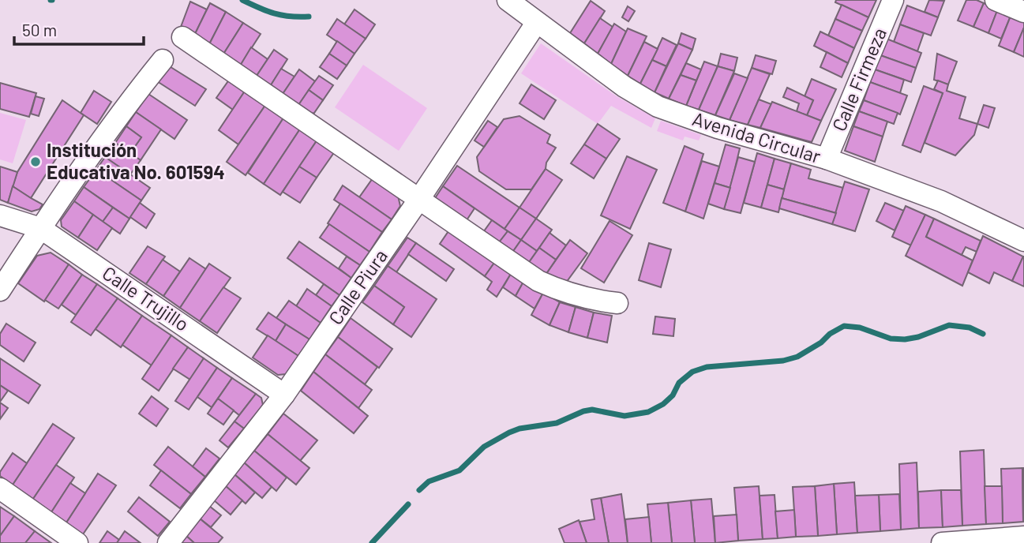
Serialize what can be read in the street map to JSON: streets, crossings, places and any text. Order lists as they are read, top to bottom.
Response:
{
  "streets": {
    "street": [
      "Calle Firmeza",
      "Avenida Circular",
      "Calle Piura",
      "Calle Trujillo"
    ]
  },
  "crossings": [
    ["Calle Firmeza", "Avenida Circular"],
    ["Avenida Circular", "Calle Piura"],
    ["Calle Piura", "Calle Trujillo"]
  ],
  "places": ["Institución Educativa No. 601594"],
  "scale_bar": "50 m"
}
